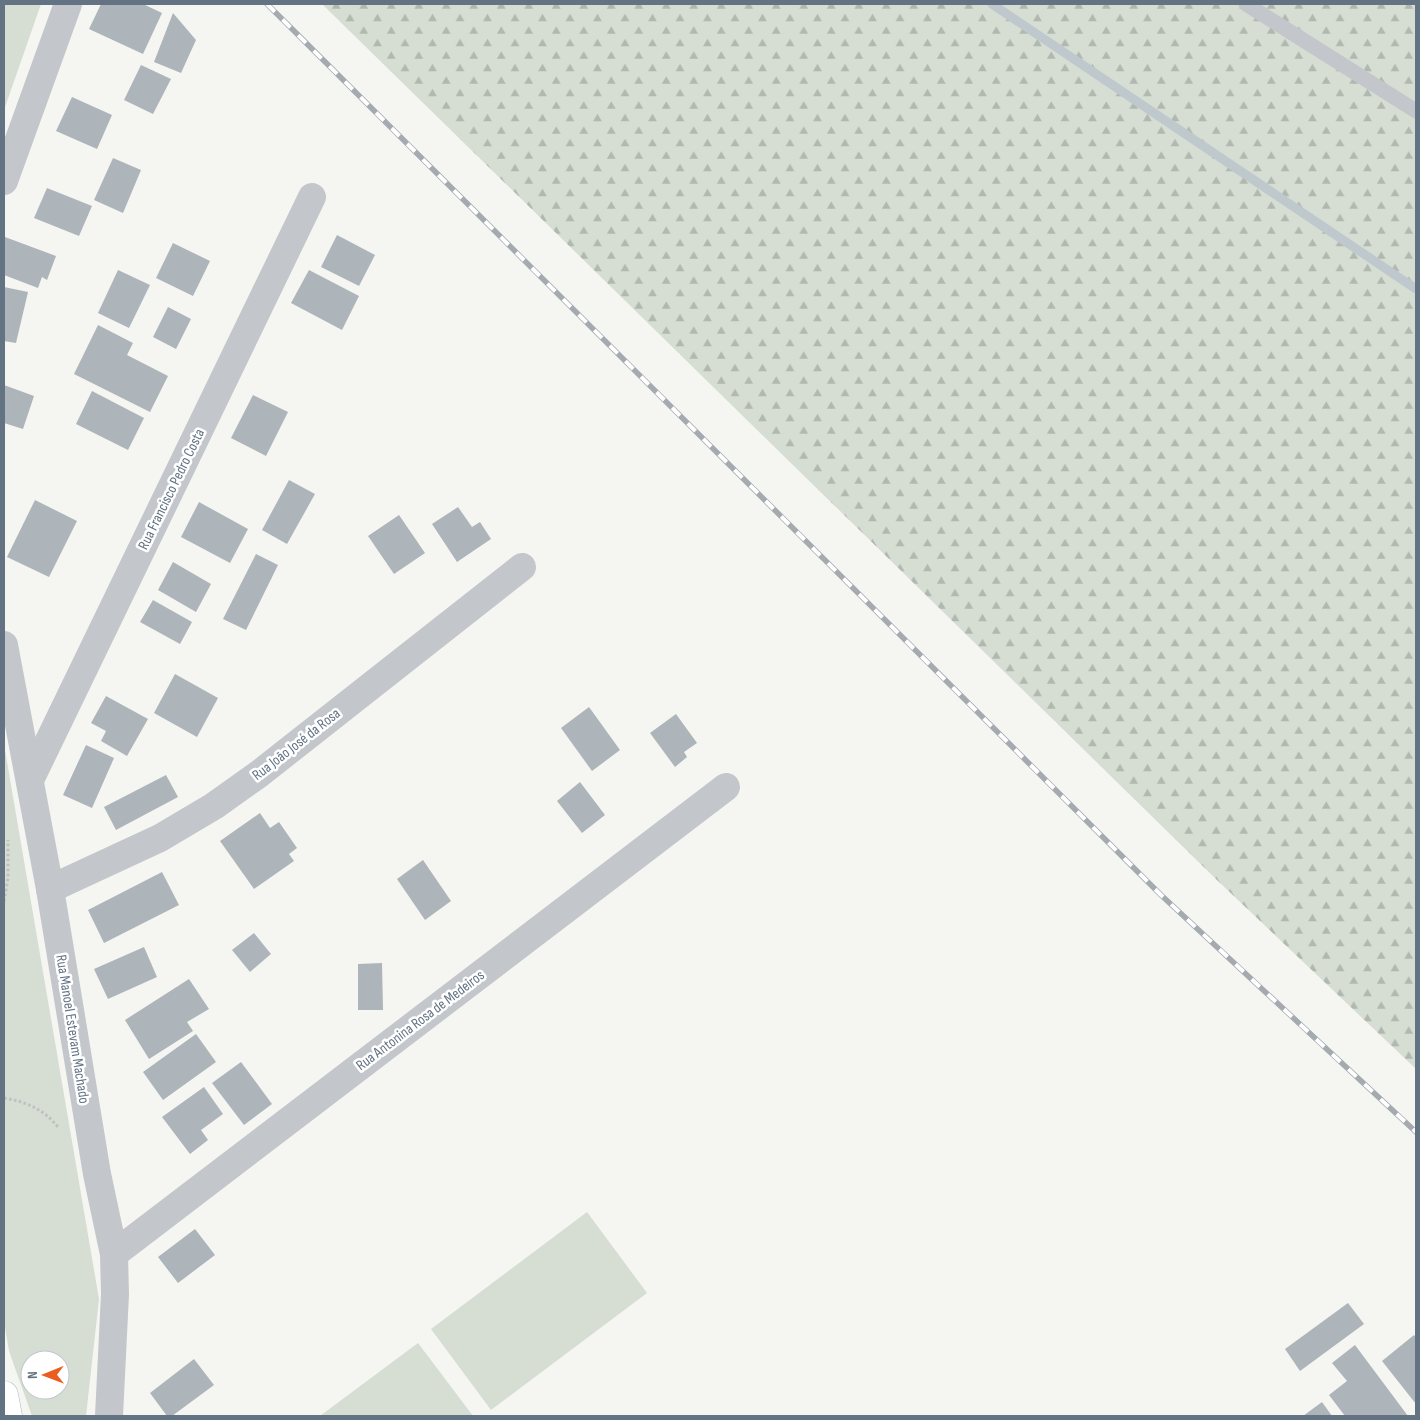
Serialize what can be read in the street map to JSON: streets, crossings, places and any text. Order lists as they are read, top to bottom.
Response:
{
  "streets": {
    "street": [
      "Rua Francisco Pedro Costa",
      "Rua João José da Rosa",
      "Rua Antonina Rosa de Medeiros",
      "Rua Manoel Estevam Machado"
    ]
  },
  "crossings": [
    ["Rua Francisco Pedro Costa", "Rua Manoel Estevam Machado"],
    ["Rua João José da Rosa", "Rua Manoel Estevam Machado"],
    ["Rua Antonina Rosa de Medeiros", "Rua Manoel Estevam Machado"]
  ],
  "north": "left"
}
